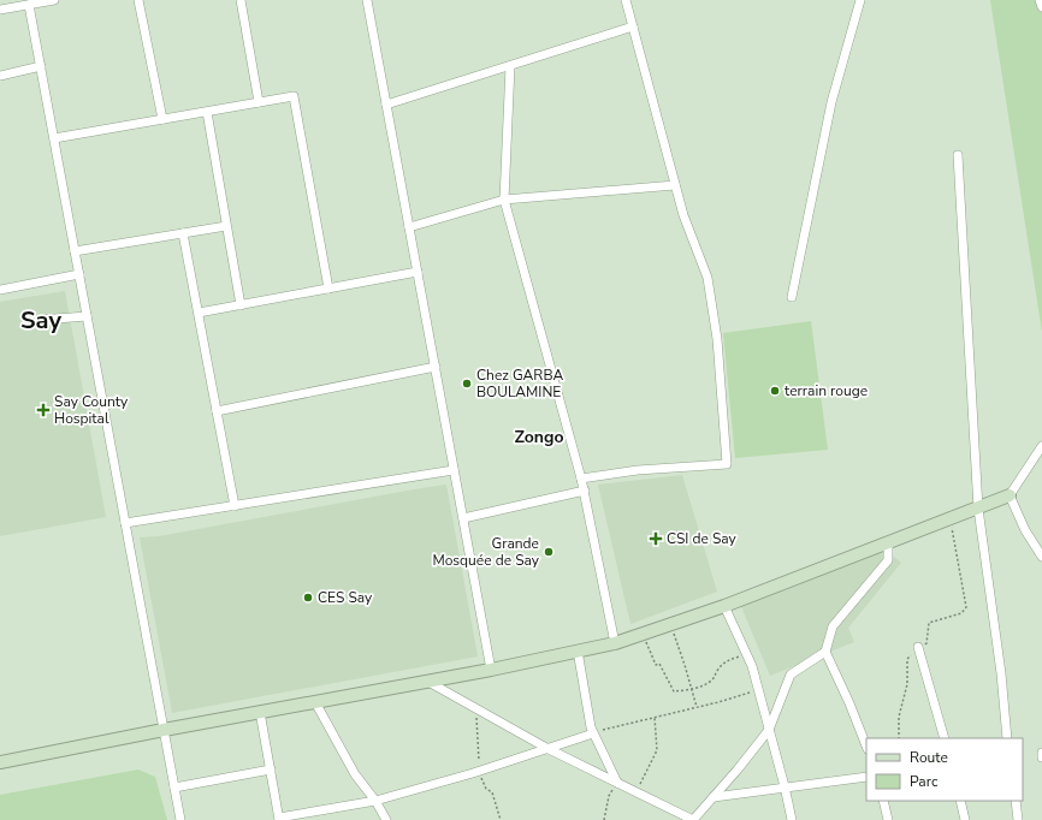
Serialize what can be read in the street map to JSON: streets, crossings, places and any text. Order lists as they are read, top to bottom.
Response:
{
  "districts": ["Say", "Zongo"],
  "places": {
    "other": [
      "Chez GARBA BOULAMINE",
      "terrain rouge",
      "Grande Mosquée de Say",
      "CES Say"
    ],
    "health": ["Say County Hospital", "CSI de Say"]
  },
  "legend": ["Route", "Parc"]
}
